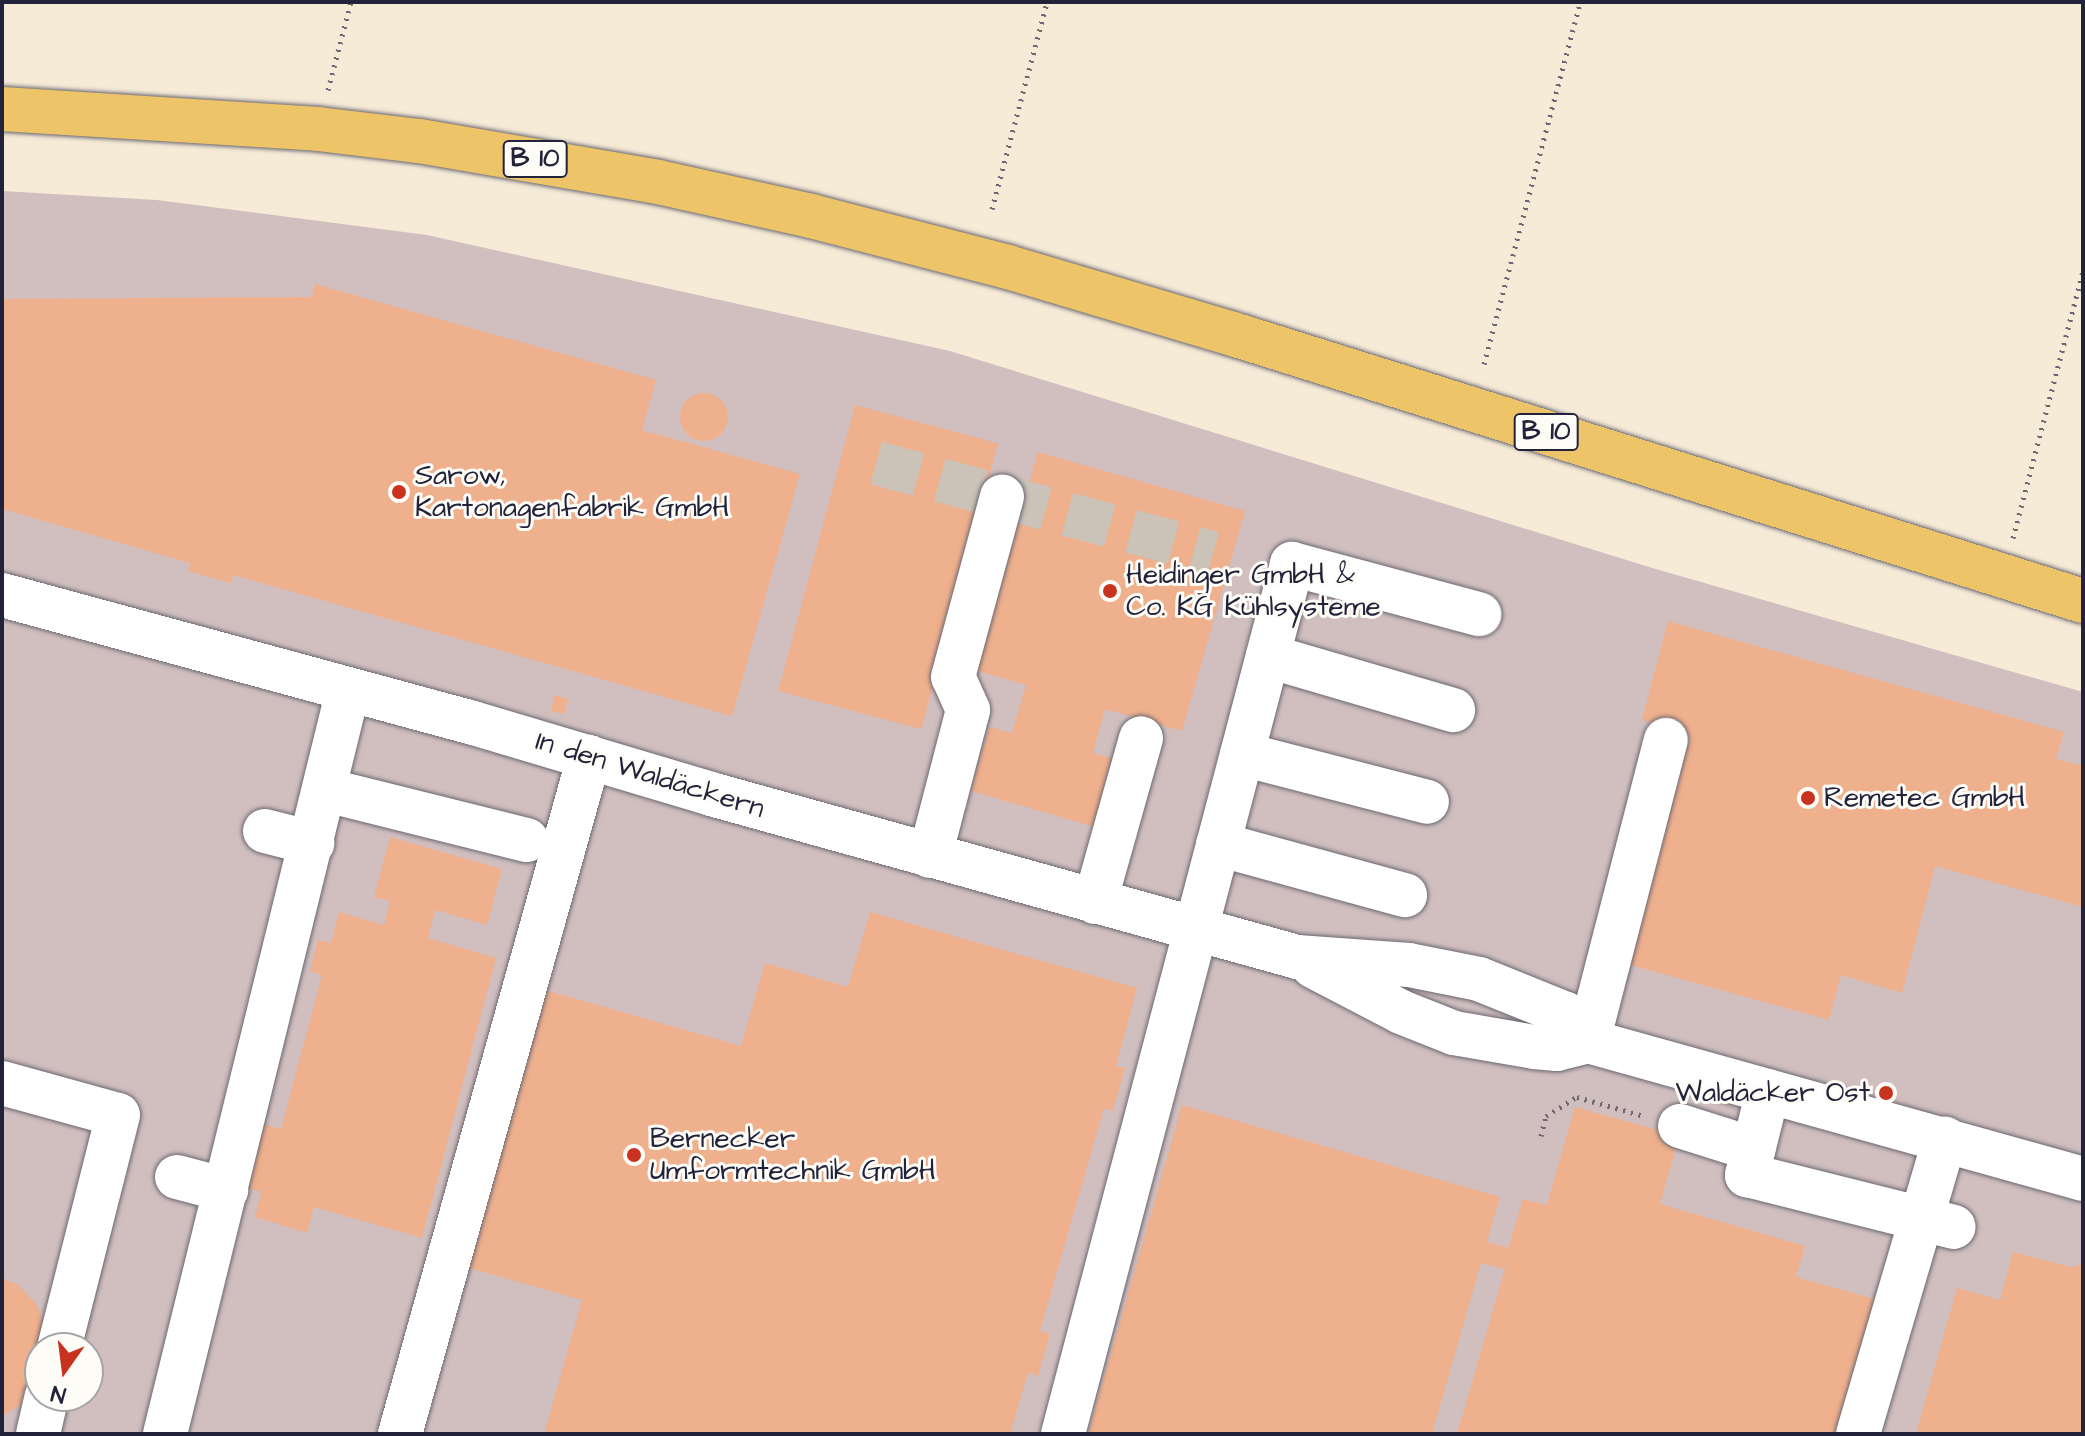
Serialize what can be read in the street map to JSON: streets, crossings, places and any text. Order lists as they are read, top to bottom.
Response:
{
  "streets": {
    "main road": ["B 10"],
    "street": ["In den Waldäckern"]
  },
  "places": [
    "Sarow, Kartonagenfabrik GmbH",
    "Heidinger GmbH & Co. KG Kühlsysteme",
    "Remetec GmbH",
    "Waldäcker Ost",
    "Bernecker Umformtechnik GmbH"
  ],
  "north": "bottom"
}
